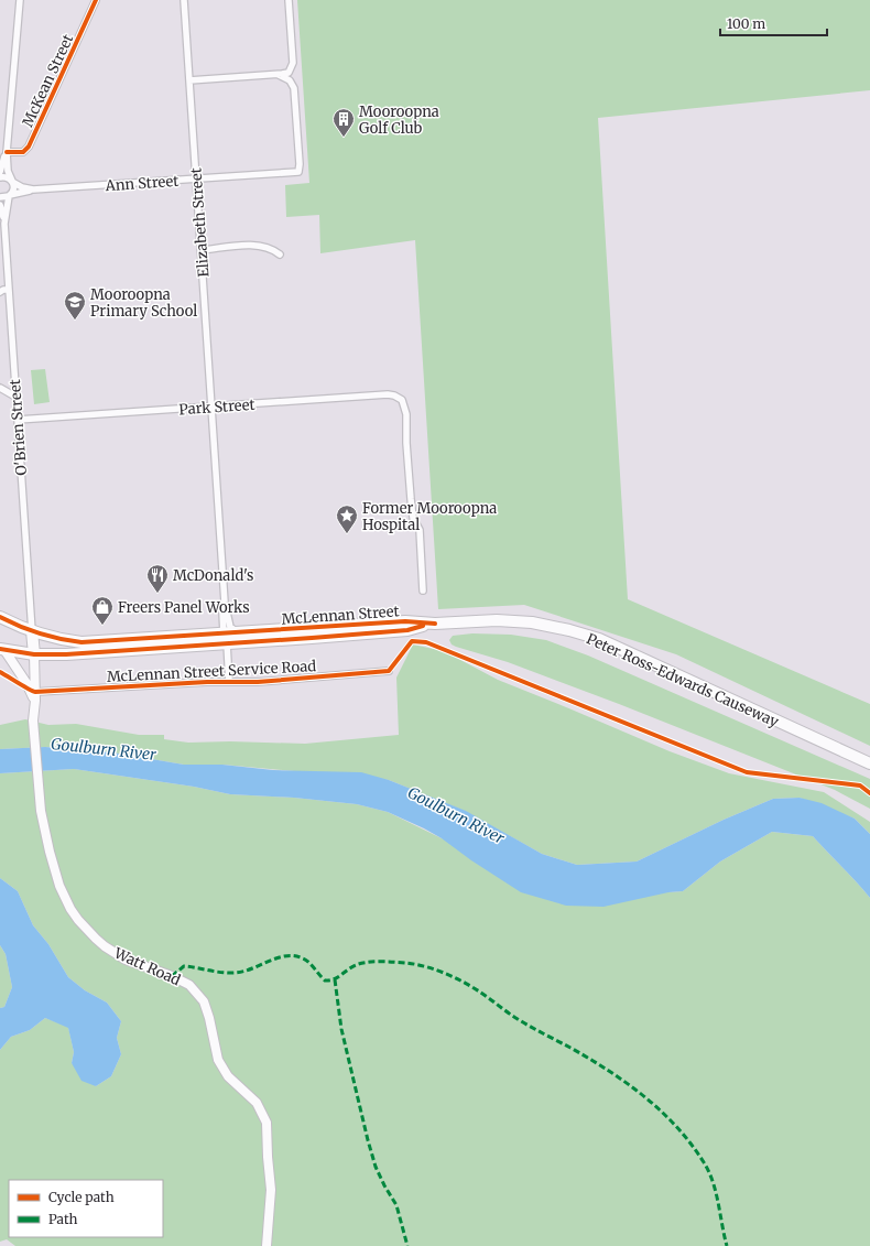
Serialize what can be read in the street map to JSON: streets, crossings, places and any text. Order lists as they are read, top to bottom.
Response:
{
  "streets": {
    "highway": ["McLennan Street", "Peter Ross-Edwards Causeway"],
    "street": [
      "McKean Street",
      "Ann Street",
      "Elizabeth Street",
      "Park Street",
      "O'Brien Street",
      "McLennan Street Service Road",
      "Watt Road"
    ]
  },
  "crossings": [
    ["Ann Street", "Elizabeth Street"],
    ["Ann Street", "O'Brien Street"],
    ["Elizabeth Street", "Park Street"],
    ["Elizabeth Street", "McLennan Street"],
    ["Elizabeth Street", "McLennan Street Service Road"],
    ["Park Street", "O'Brien Street"],
    ["O'Brien Street", "McLennan Street"],
    ["McLennan Street", "Peter Ross-Edwards Causeway"],
    ["McLennan Street", "Watt Road"],
    ["McLennan Street Service Road", "Watt Road"]
  ],
  "water": ["Goulburn River"],
  "places": {
    "building": ["Mooroopna Golf Club"],
    "school or university": ["Mooroopna Primary School"],
    "place": ["Former Mooroopna Hospital"],
    "restaurant": ["McDonald's"],
    "shop": ["Freers Panel Works"]
  },
  "legend": ["Cycle path", "Path"],
  "scale_bar": "100 m"
}
